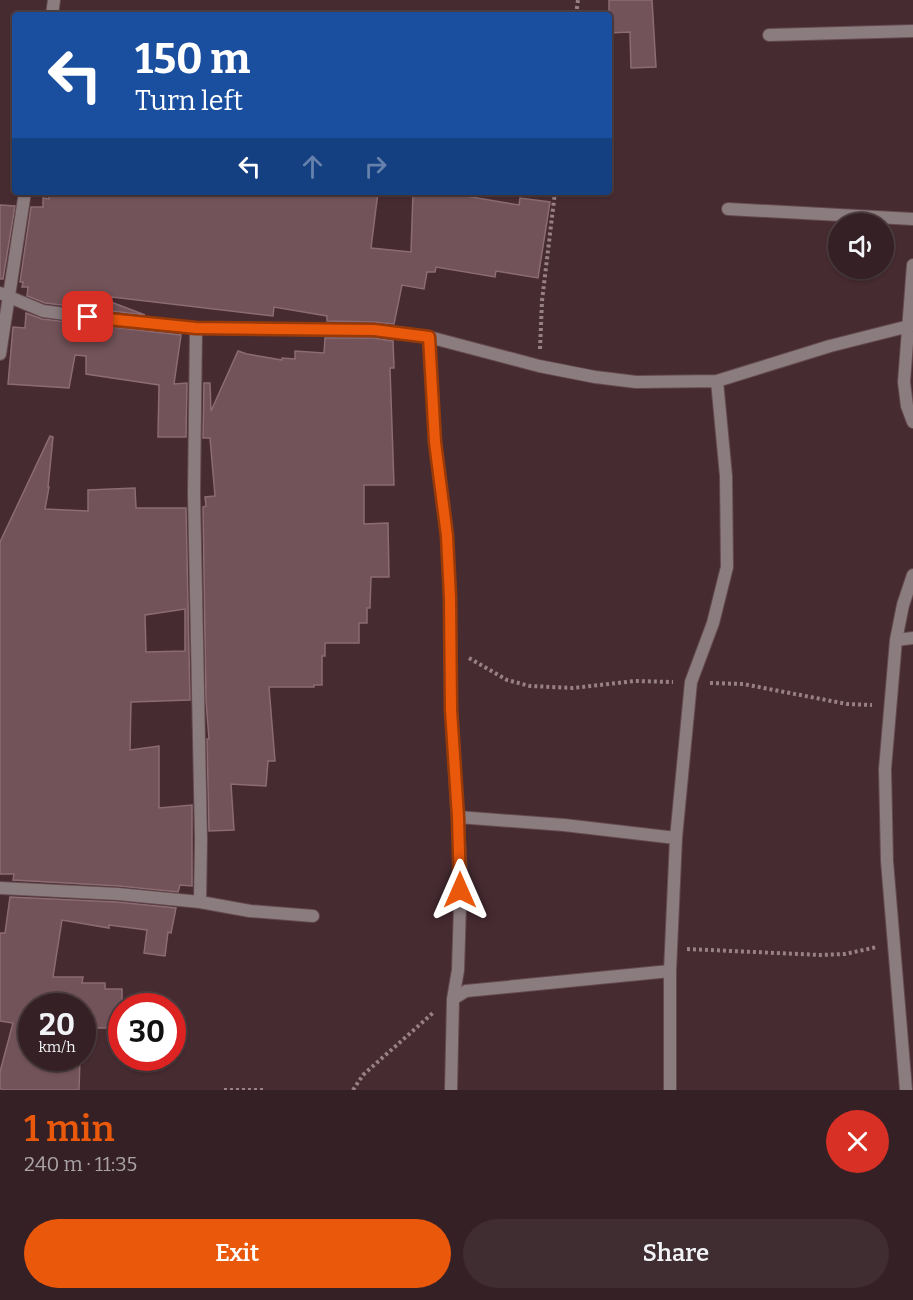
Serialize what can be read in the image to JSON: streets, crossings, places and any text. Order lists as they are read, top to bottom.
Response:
{
  "page": {
    "turn": ["150 m", "Turn left"],
    "speed": "20 km/h",
    "limit": "30",
    "heading": ["1 min", "240 m · 11:35"],
    "buttons": ["Exit", "Share"]
  }
}
